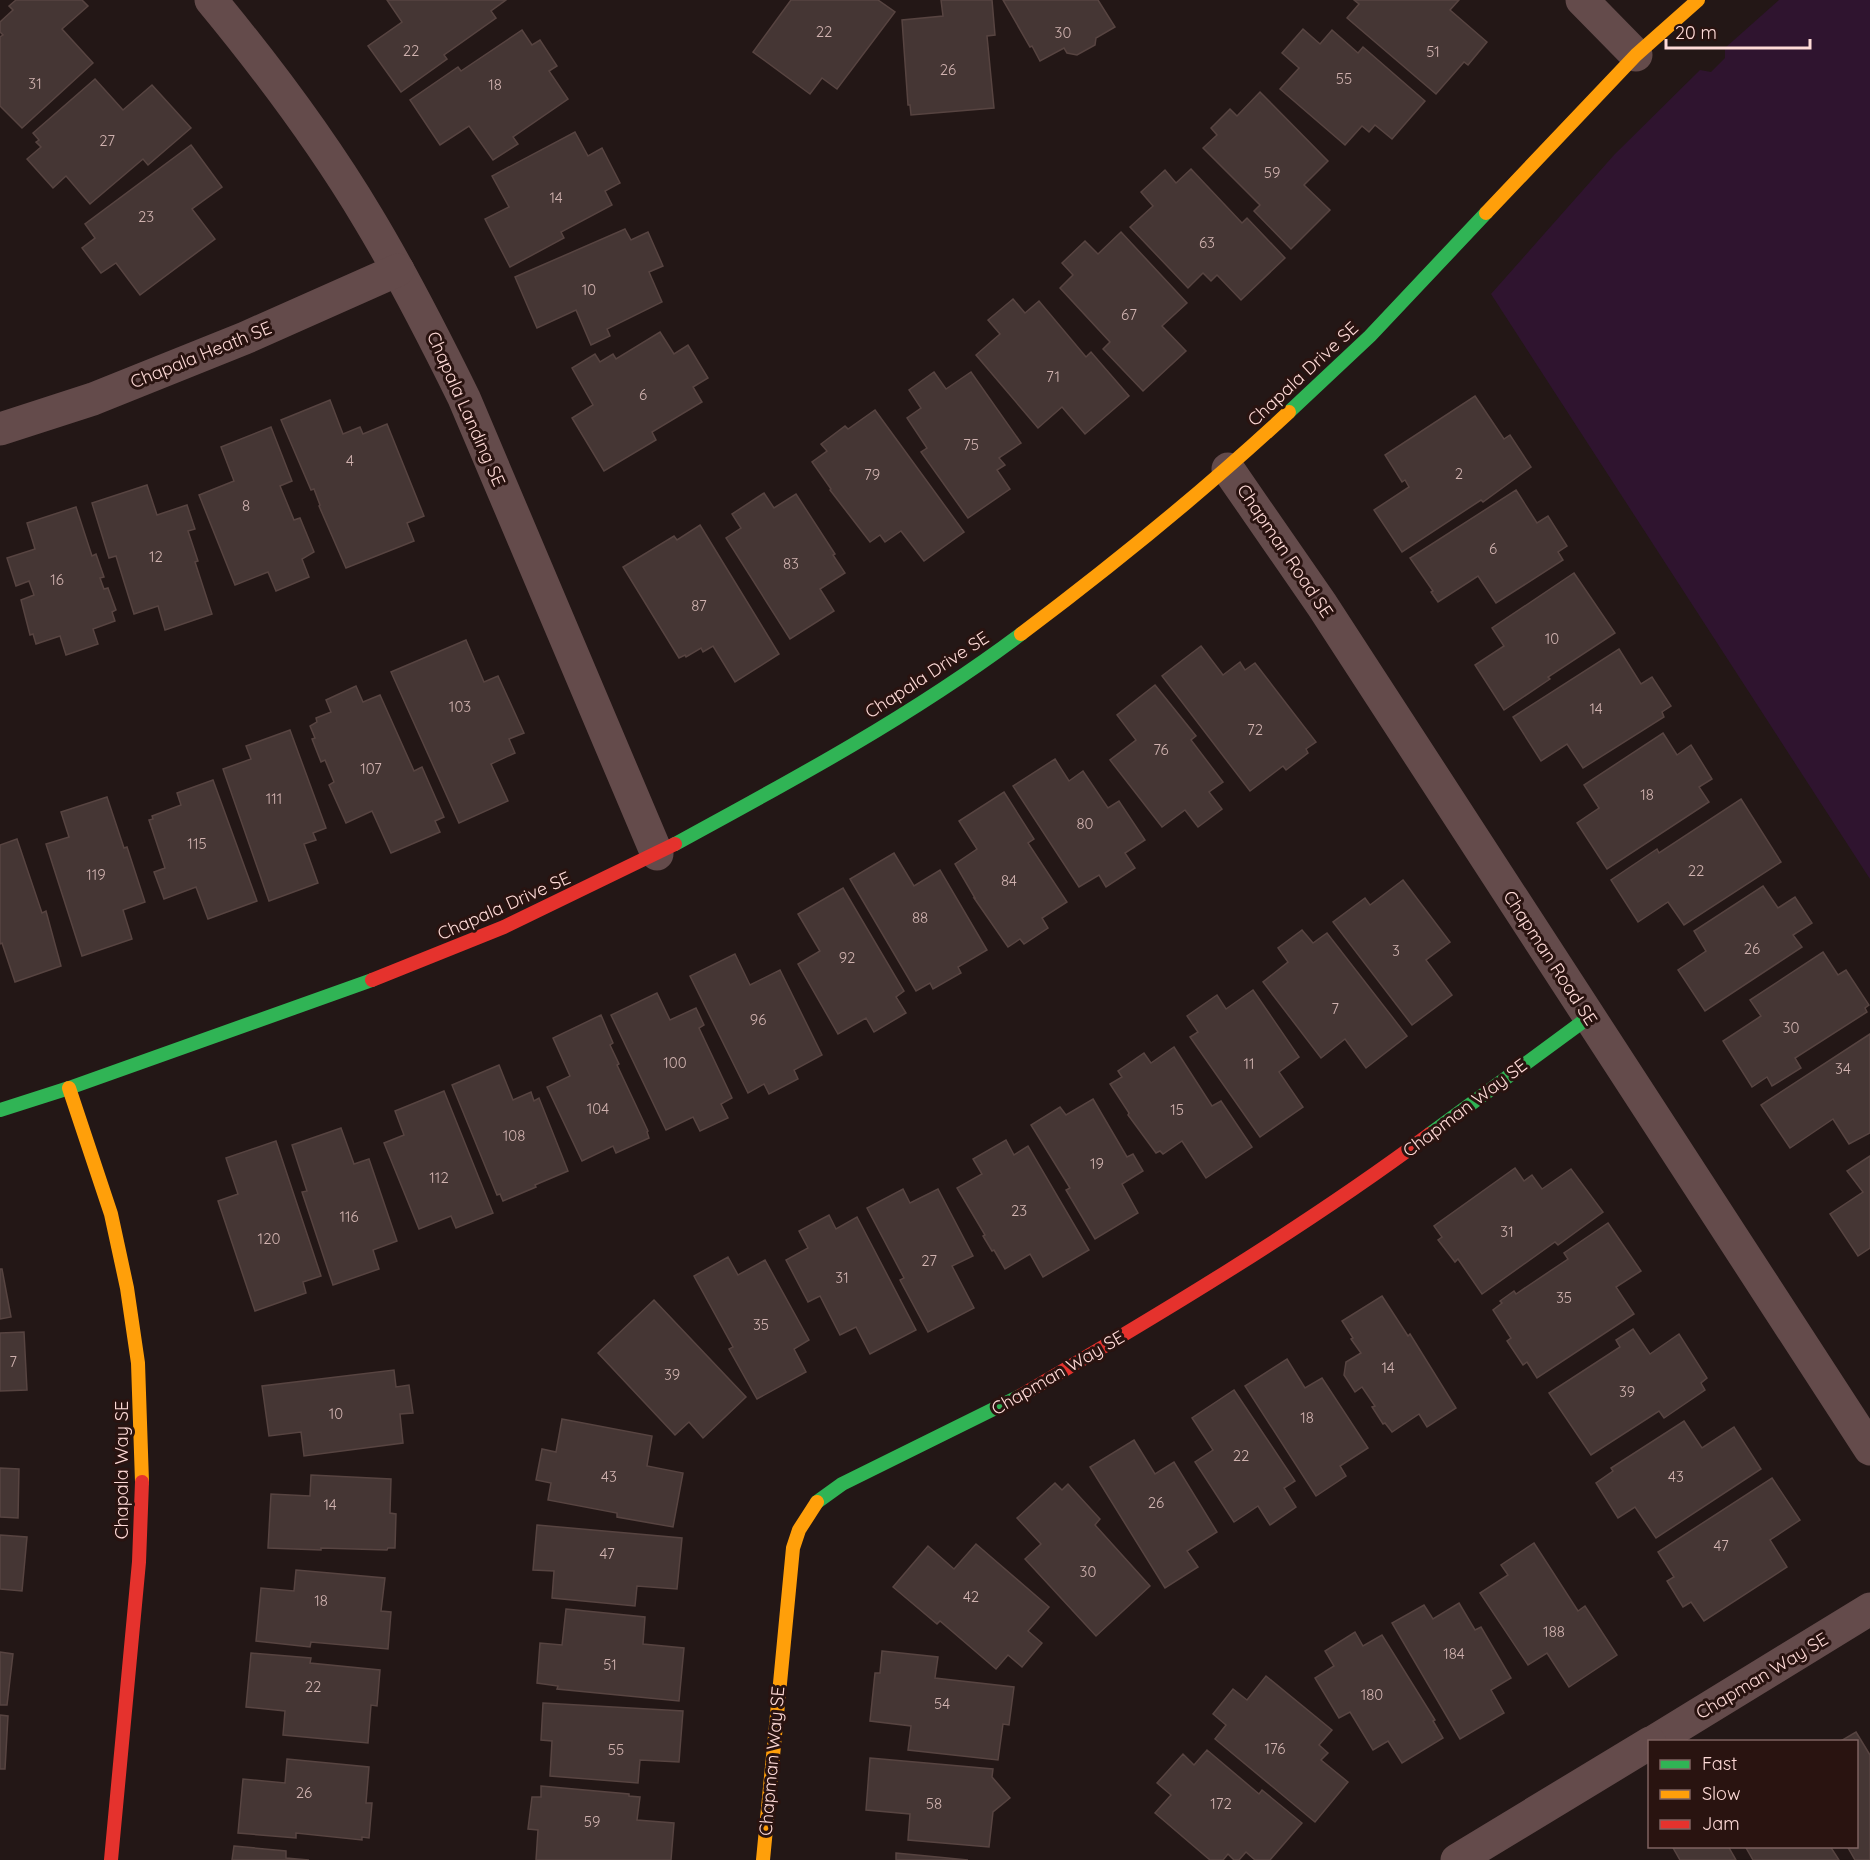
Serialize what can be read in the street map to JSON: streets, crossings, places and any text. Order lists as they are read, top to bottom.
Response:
{
  "streets": {
    "street": [
      "Chapala Heath SE",
      "Chapala Drive SE",
      "Chapala Landing SE",
      "Chapman Road SE",
      "Chapman Way SE",
      "Chapala Way SE"
    ]
  },
  "crossings": [
    ["Chapala Heath SE", "Chapala Landing SE"],
    ["Chapala Drive SE", "Chapala Landing SE"],
    ["Chapala Drive SE", "Chapman Road SE"],
    ["Chapala Drive SE", "Chapala Way SE"],
    ["Chapman Road SE", "Chapman Way SE"]
  ],
  "house_numbers": [
    "22",
    "30",
    "22",
    "51",
    "26",
    "55",
    "31",
    "18",
    "27",
    "59",
    "14",
    "23",
    "63",
    "10",
    "67",
    "71",
    "6",
    "75",
    "4",
    "2",
    "79",
    "8",
    "6",
    "12",
    "83",
    "16",
    "87",
    "10",
    "103",
    "14",
    "72",
    "76",
    "107",
    "18",
    "111",
    "80",
    "115",
    "22",
    "119",
    "84",
    "88",
    "26",
    "3",
    "92",
    "7",
    "96",
    "30",
    "100",
    "11",
    "34",
    "104",
    "15",
    "108",
    "19",
    "112",
    "23",
    "116",
    "31",
    "120",
    "27",
    "31",
    "35",
    "35",
    "7",
    "14",
    "39",
    "39",
    "10",
    "18",
    "22",
    "43",
    "43",
    "26",
    "14",
    "47",
    "47",
    "30",
    "42",
    "18",
    "188",
    "184",
    "51",
    "22",
    "180",
    "54",
    "176",
    "55",
    "26",
    "58",
    "172",
    "59"
  ],
  "legend": ["Fast", "Slow", "Jam"],
  "scale_bar": "20 m"
}
